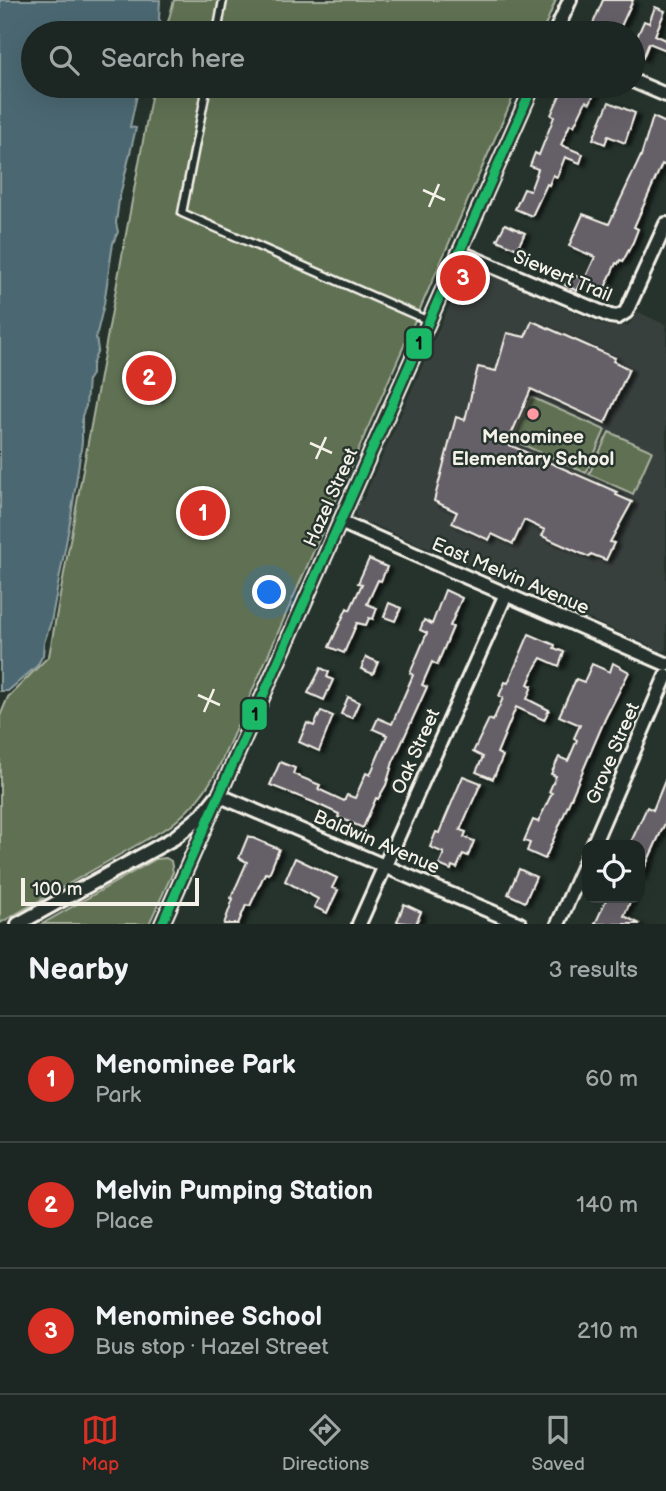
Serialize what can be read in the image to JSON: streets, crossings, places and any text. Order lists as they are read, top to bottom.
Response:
{
  "streets": {
    "street": [
      "Siewert Trail",
      "Hazel Street",
      "East Melvin Avenue",
      "Oak Street",
      "Grove Street",
      "Baldwin Avenue"
    ]
  },
  "crossings": [
    ["Siewert Trail", "Hazel Street"],
    ["Hazel Street", "East Melvin Avenue"],
    ["Hazel Street", "Baldwin Avenue"],
    ["East Melvin Avenue", "Oak Street"],
    ["Oak Street", "Baldwin Avenue"]
  ],
  "places": ["Menominee Elementary School"],
  "lines": ["transit line 1"],
  "scale_bar": "100 m",
  "page": {
    "search": "Search here",
    "pins": ["3", "2", "1"],
    "scale": "100 m",
    "heading": ["Nearby", "3 results"],
    "list": [
      {
        "mark": "1",
        "name": "Menominee Park",
        "note": "Park",
        "value": "60 m"
      },
      {
        "mark": "2",
        "name": "Melvin Pumping Station",
        "note": "Place",
        "value": "140 m"
      },
      {
        "mark": "3",
        "name": "Menominee School",
        "note": "Bus stop · Hazel Street",
        "value": "210 m"
      }
    ],
    "nav": ["Map", "Directions", "Saved"]
  }
}
